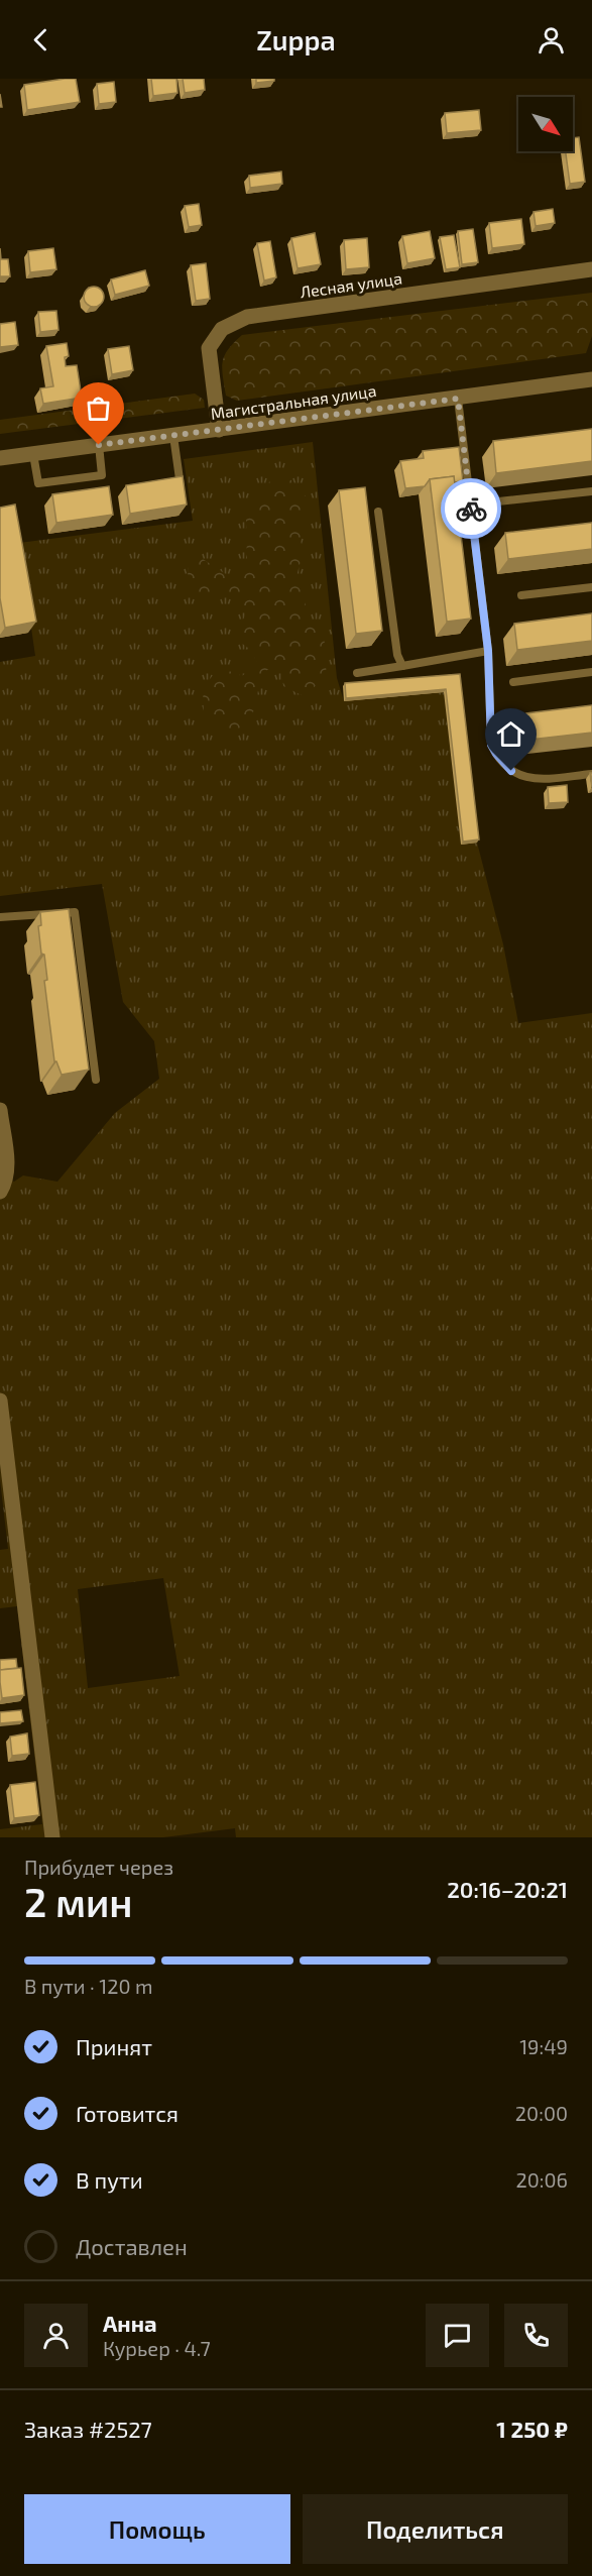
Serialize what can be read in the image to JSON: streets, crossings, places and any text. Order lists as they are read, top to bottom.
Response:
{
  "streets": {
    "street": ["Лесная улица", "Магистральная улица"]
  },
  "crossings": [
    ["Лесная улица", "Магистральная улица"]
  ],
  "north": "bottom right",
  "page": {
    "header": "Zuppa",
    "heading": ["2 мин", "Прибудет через", "20:16–20:21"],
    "panel": [
      "Анна",
      "Курьер · 4.7",
      "Заказ #2527",
      "1 250 ₽"
    ],
    "bar": "В пути · 120 m",
    "list": [
      ["Принят", "19:49"],
      ["Готовится", "20:00"],
      ["В пути", "20:06"],
      "Доставлен"
    ],
    "buttons": ["Помощь", "Поделиться"]
  }
}
